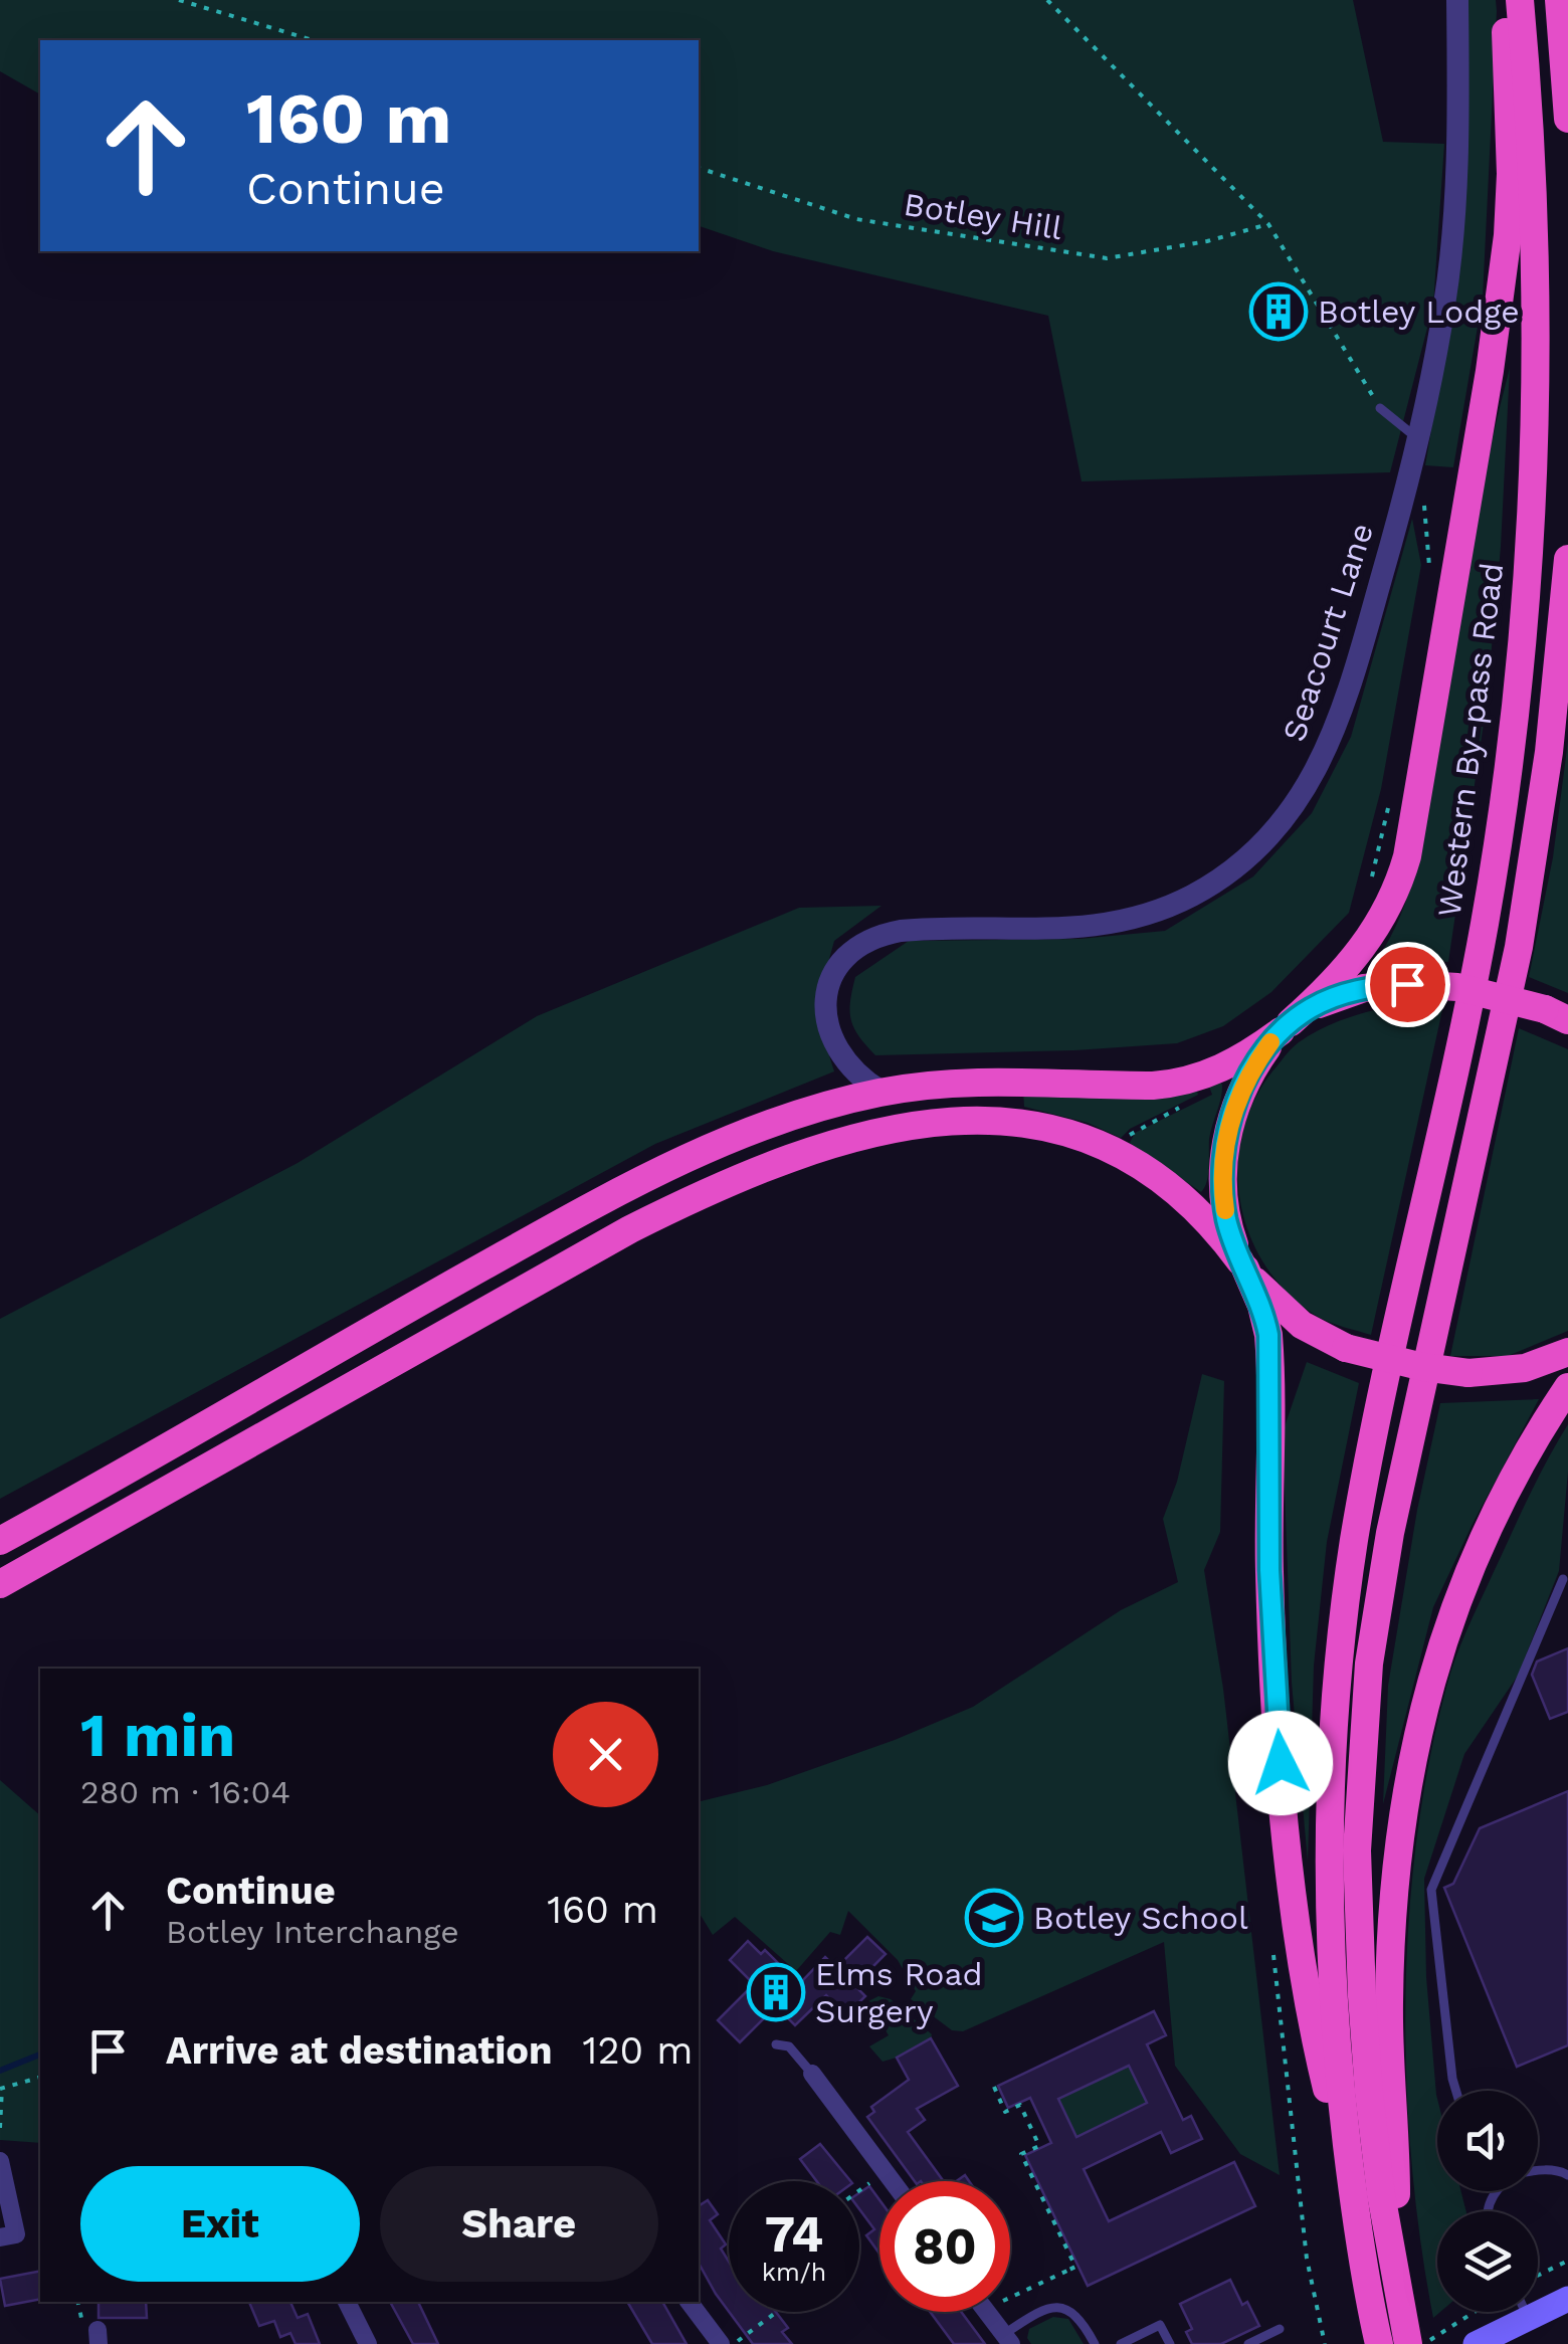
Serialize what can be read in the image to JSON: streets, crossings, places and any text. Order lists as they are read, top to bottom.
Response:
{
  "streets": {
    "highway": ["Western By-pass Road"],
    "street": ["Seacourt Lane"],
    "path": ["Botley Hill"]
  },
  "places": {
    "building": ["Botley Lodge", "Elms Road Surgery"],
    "school or university": ["Botley School"]
  },
  "page": {
    "turn": ["160 m", "Continue"],
    "heading": ["1 min", "280 m · 16:04"],
    "list": [
      {
        "name": "Continue",
        "note": "Botley Interchange",
        "value": "160 m"
      },
      {
        "name": "Arrive at destination",
        "value": "120 m"
      }
    ],
    "buttons": ["Exit", "Share"],
    "speed": "74 km/h",
    "limit": "80"
  }
}
